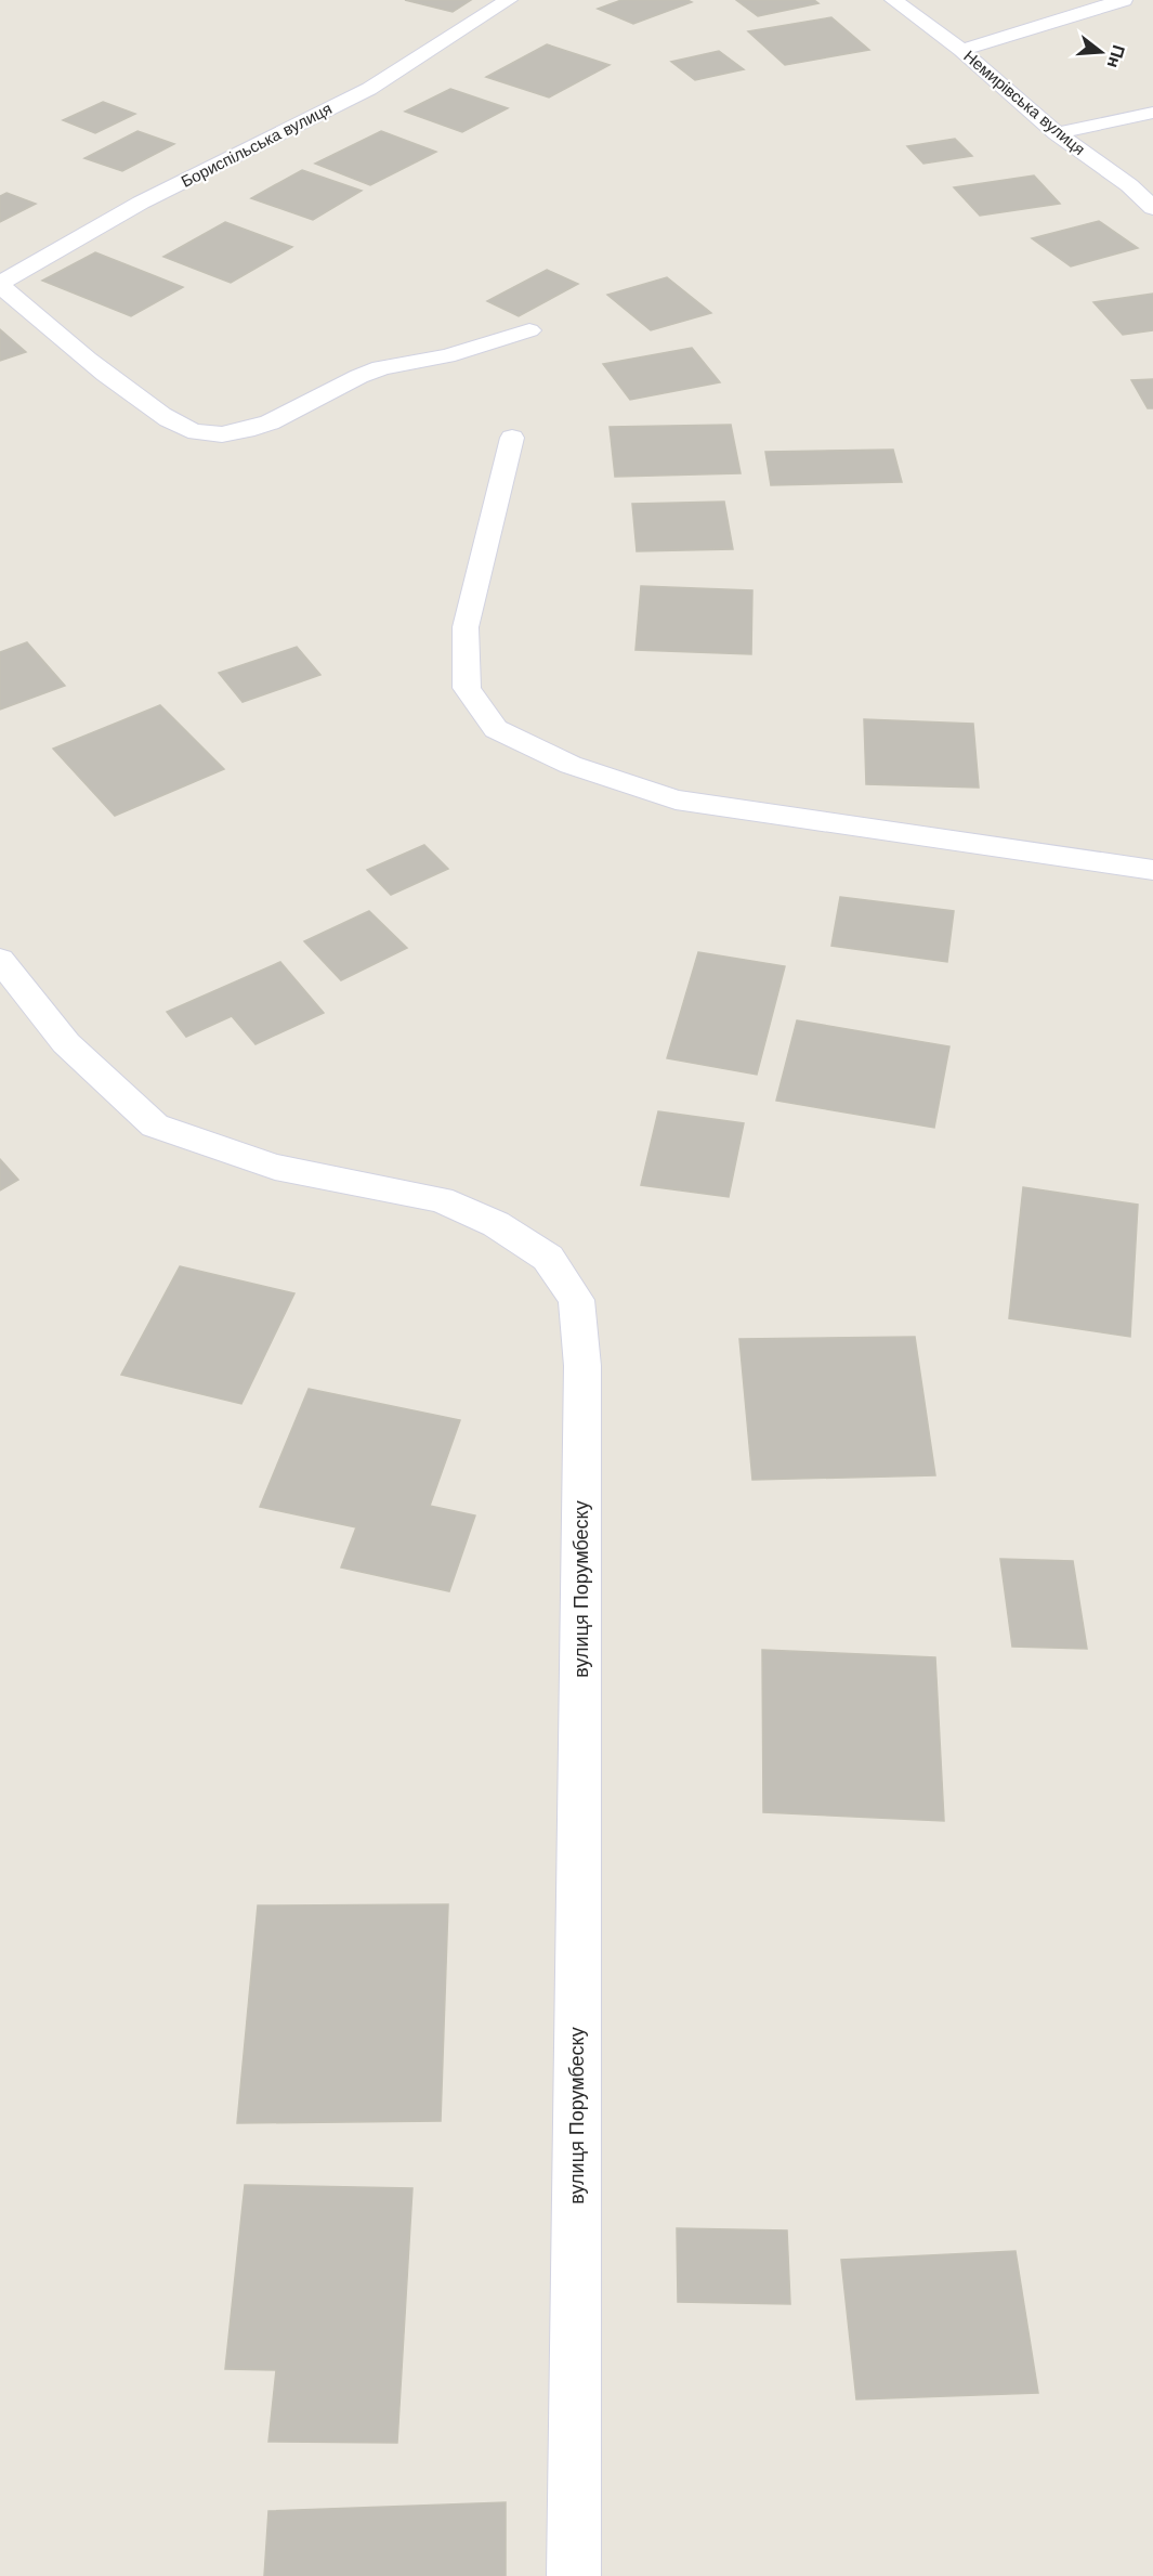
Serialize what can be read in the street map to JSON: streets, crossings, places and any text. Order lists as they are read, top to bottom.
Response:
{
  "streets": {
    "street": ["Немирівська вулиця", "Бориспільська вулиця", "вулиця Порумбеску"]
  },
  "north": "right"
}
